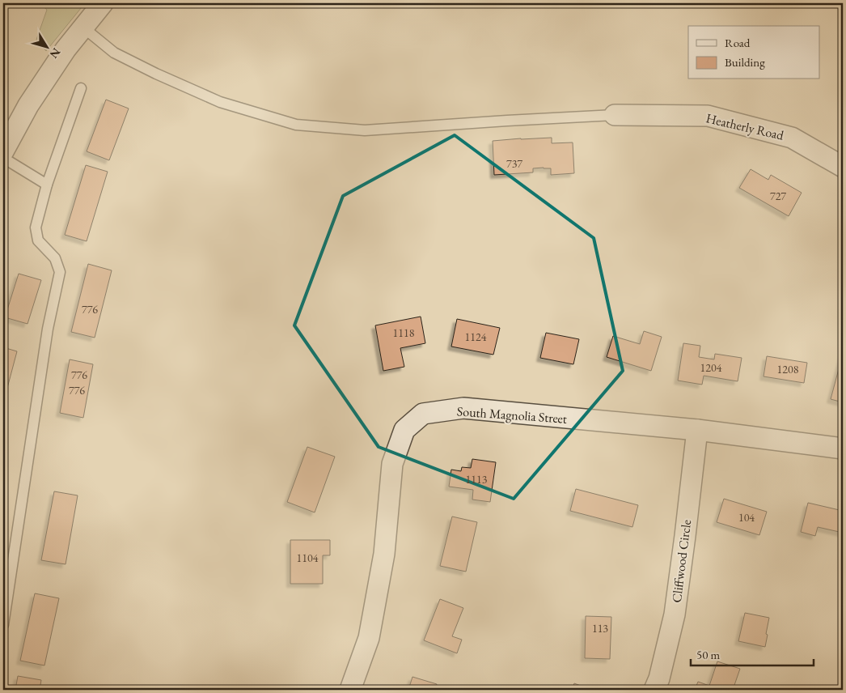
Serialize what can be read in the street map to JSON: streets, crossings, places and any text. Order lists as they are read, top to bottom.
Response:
{
  "streets": {
    "street": ["Heatherly Road", "South Magnolia Street", "Cliffwood Circle"]
  },
  "crossings": [
    ["South Magnolia Street", "Cliffwood Circle"]
  ],
  "house_numbers": [
    "737",
    "727",
    "776",
    "1118",
    "1124",
    "1204",
    "1208",
    "776",
    "776",
    "1113",
    "104",
    "1104",
    "113"
  ],
  "legend": ["Road", "Building"],
  "scale_bar": "50 m",
  "north": "bottom right"
}
